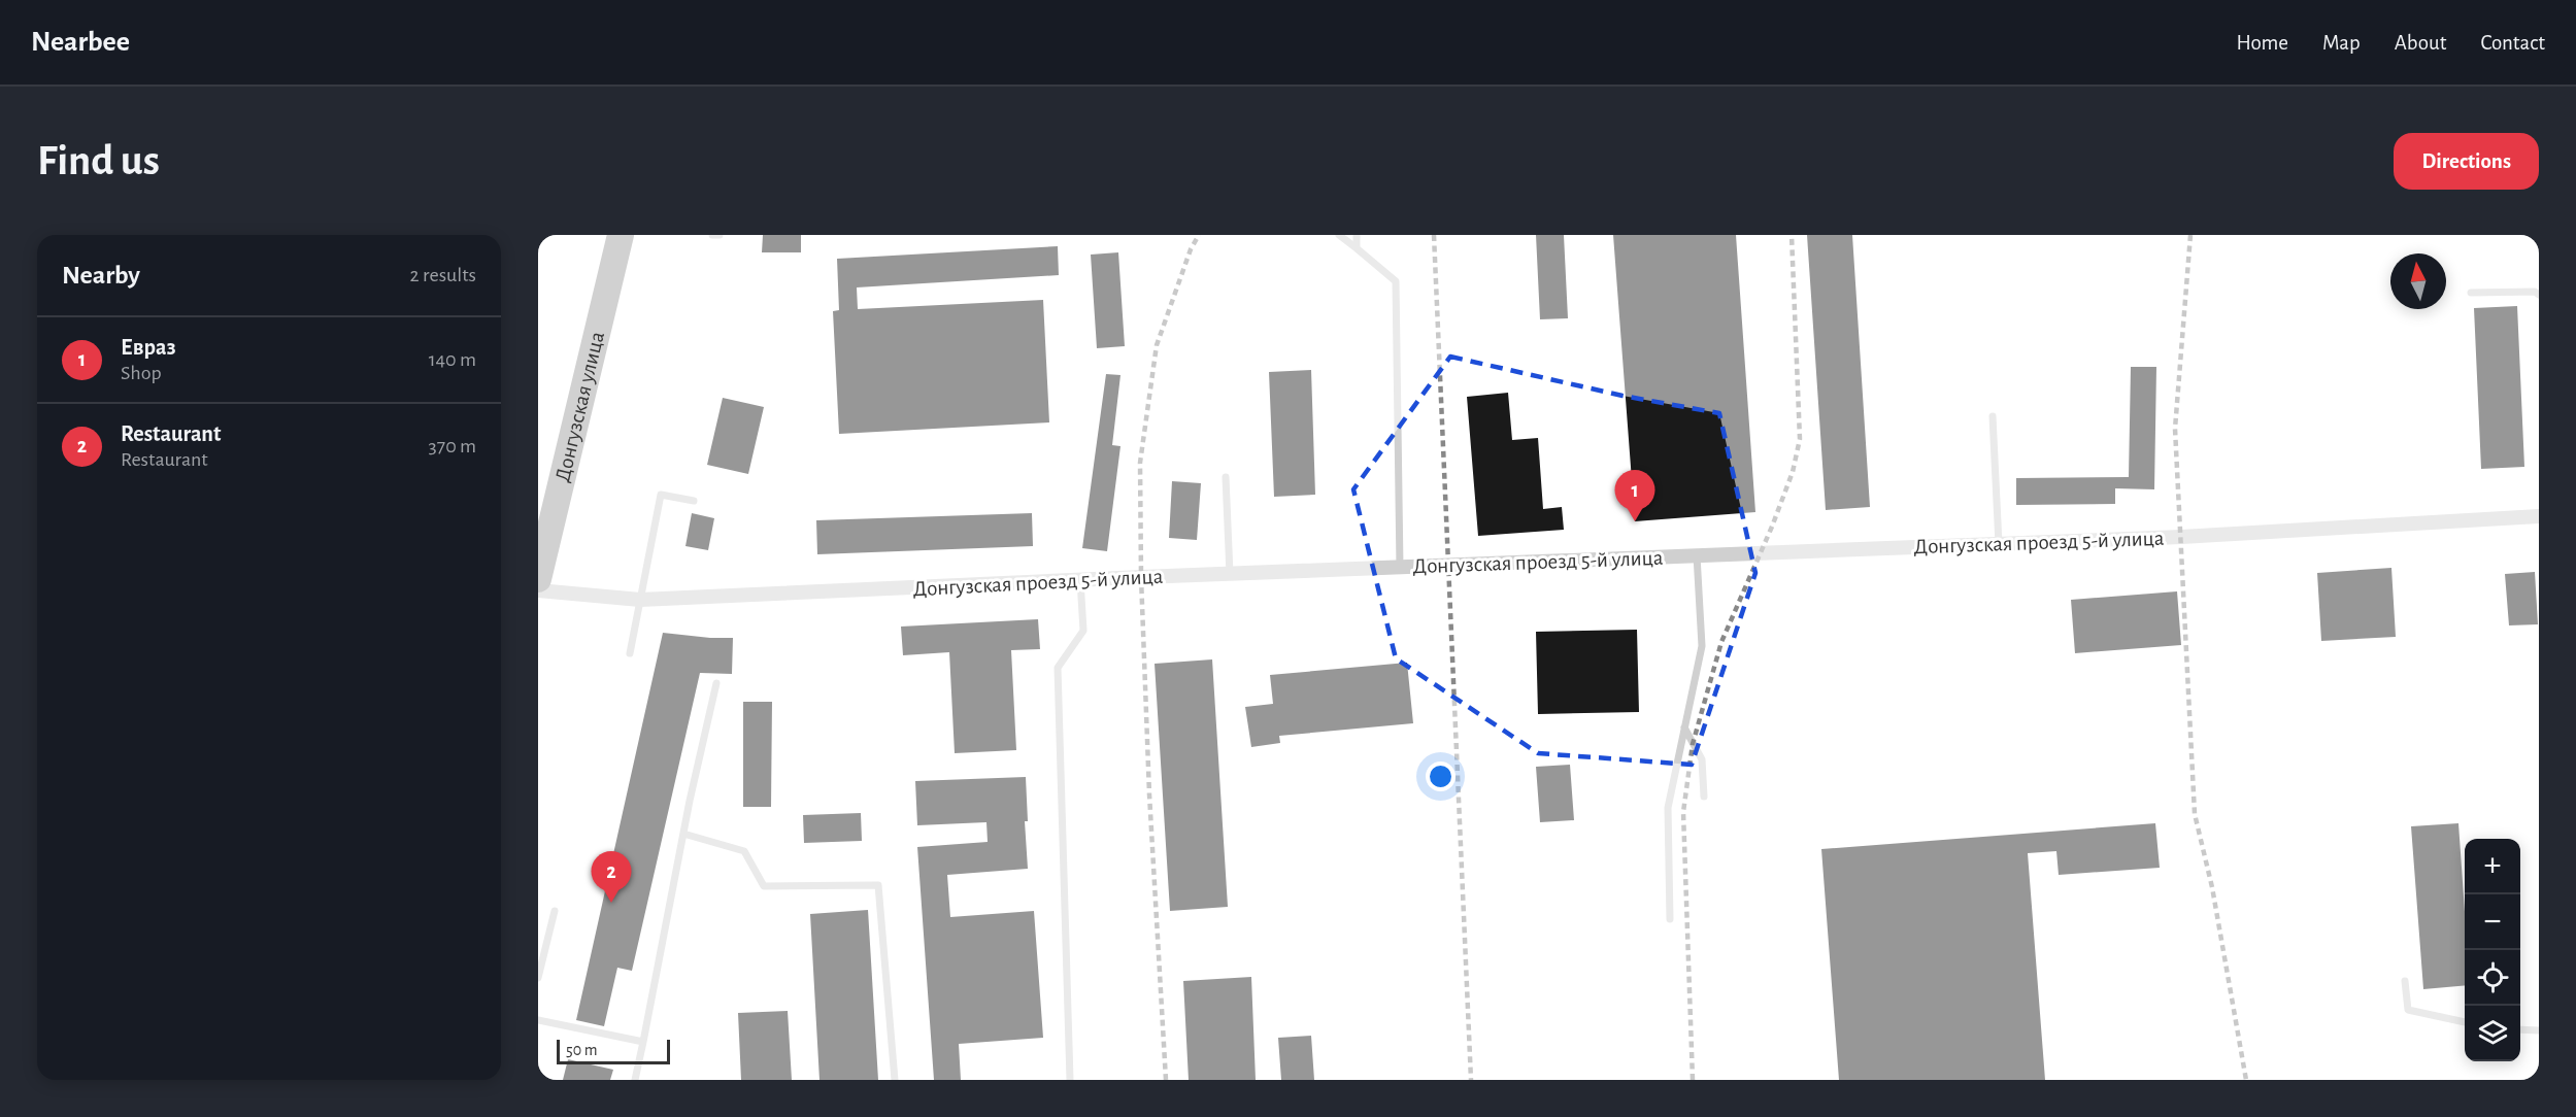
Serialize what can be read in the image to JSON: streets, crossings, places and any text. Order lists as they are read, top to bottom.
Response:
{
  "streets": {
    "highway": ["Донгузская улица"],
    "street": ["Донгузская проезд 5-й улица"]
  },
  "scale_bar": "50 m",
  "north": "top",
  "page": {
    "header": "Nearbee",
    "nav": [
      "Home",
      "Map",
      "About",
      "Contact"
    ],
    "buttons": "Directions",
    "title": "Find us",
    "heading": ["Nearby", "2 results"],
    "list": [
      {
        "mark": "1",
        "name": "Евраз",
        "note": "Shop",
        "value": "140 m"
      },
      {
        "mark": "2",
        "name": "Restaurant",
        "note": "Restaurant",
        "value": "370 m"
      }
    ],
    "pins": ["1", "2"],
    "map_buttons": ["+", "−"],
    "scale": "50 m"
  }
}
